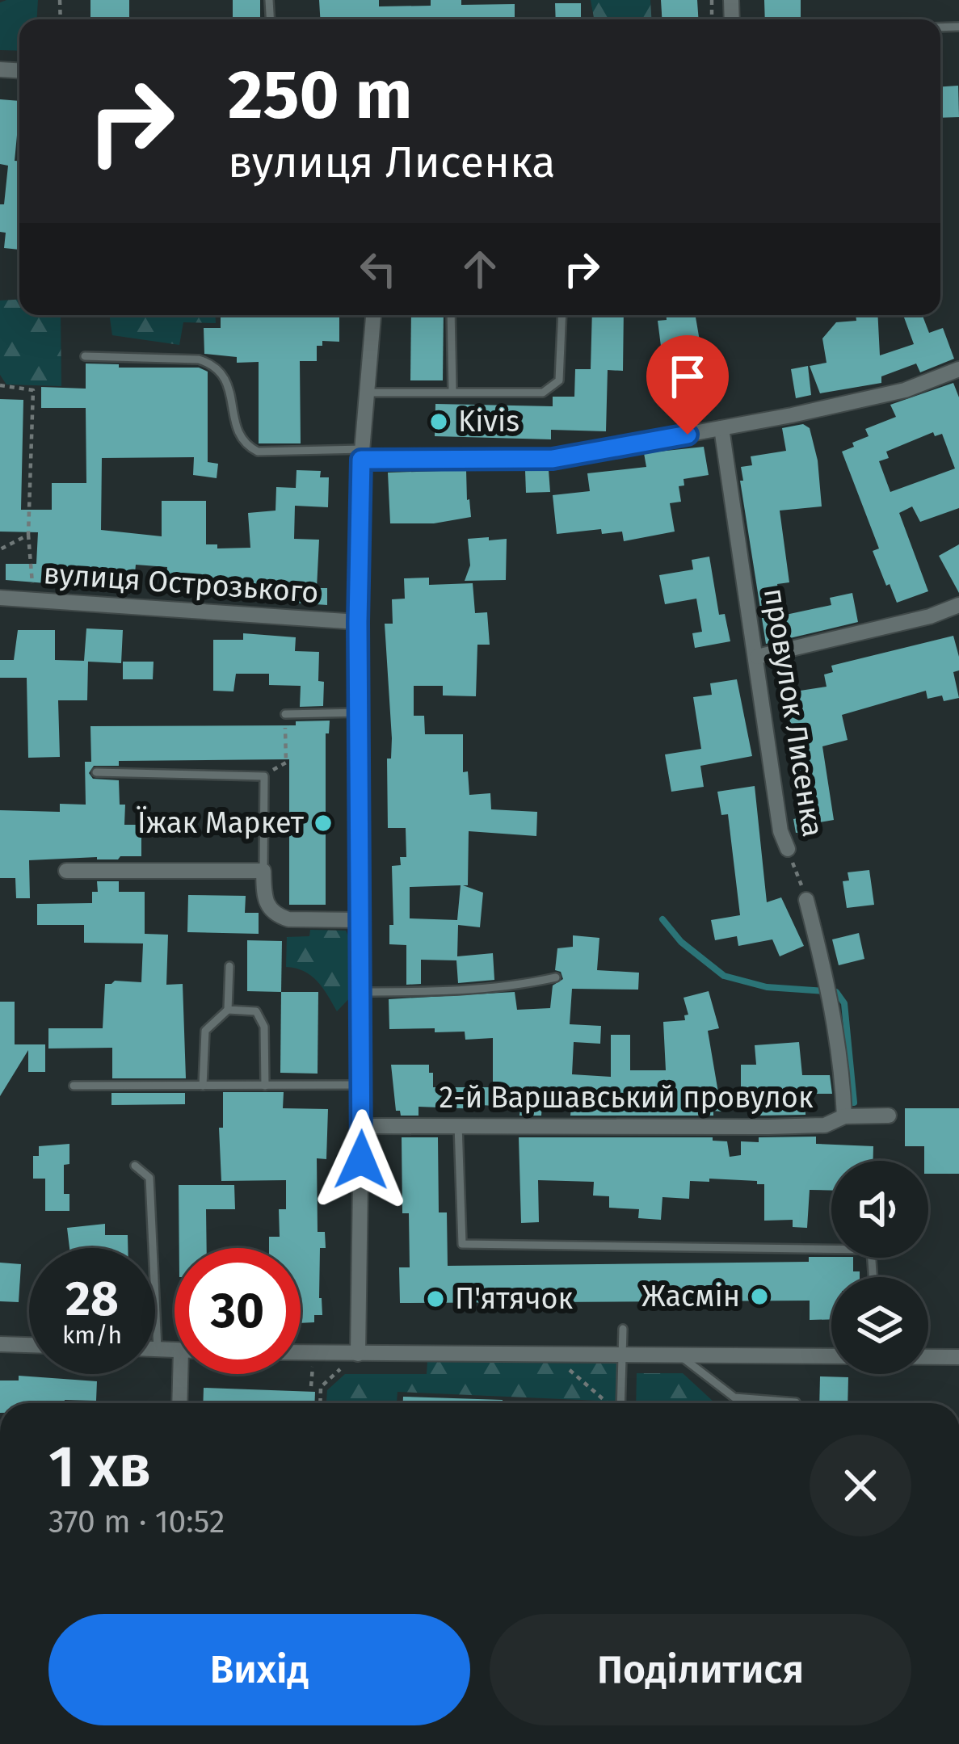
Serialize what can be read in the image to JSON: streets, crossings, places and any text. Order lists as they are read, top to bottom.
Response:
{
  "streets": {
    "street": ["вулиця Острозького", "провулок Лисенка", "2-й Варшавський провулок"]
  },
  "places": [
    "Kivis",
    "Їжак Маркет",
    "Жасмін",
    "П'ятячок"
  ],
  "page": {
    "turn": ["250 m", "вулиця Лисенка"],
    "speed": "28 km/h",
    "limit": "30",
    "heading": ["1 хв", "370 m · 10:52"],
    "buttons": ["Вихід", "Поділитися"]
  }
}
